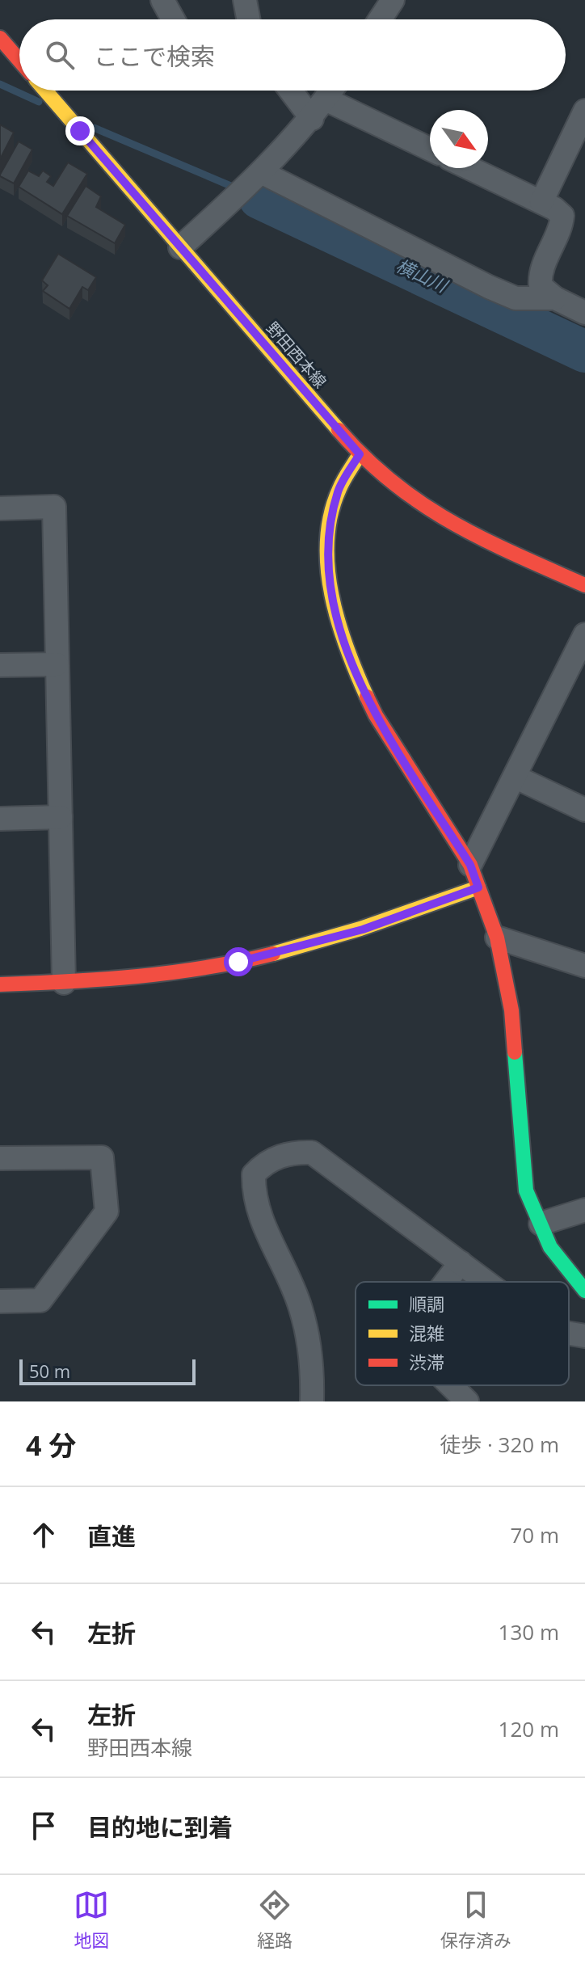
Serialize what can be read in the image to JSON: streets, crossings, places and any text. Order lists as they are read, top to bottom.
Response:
{
  "streets": {
    "street": ["野田西本線"]
  },
  "water": ["横山川"],
  "legend": ["順調", "混雑", "渋滞"],
  "scale_bar": "50 m",
  "north": "bottom right",
  "page": {
    "search": "ここで検索",
    "scale": "50 m",
    "heading": ["4 分", "徒歩 · 320 m"],
    "list": [
      ["直進", "70 m"],
      ["左折", "130 m"],
      ["左折", "野田西本線", "120 m"],
      "目的地に到着"
    ],
    "nav": ["地図", "経路", "保存済み"]
  }
}
